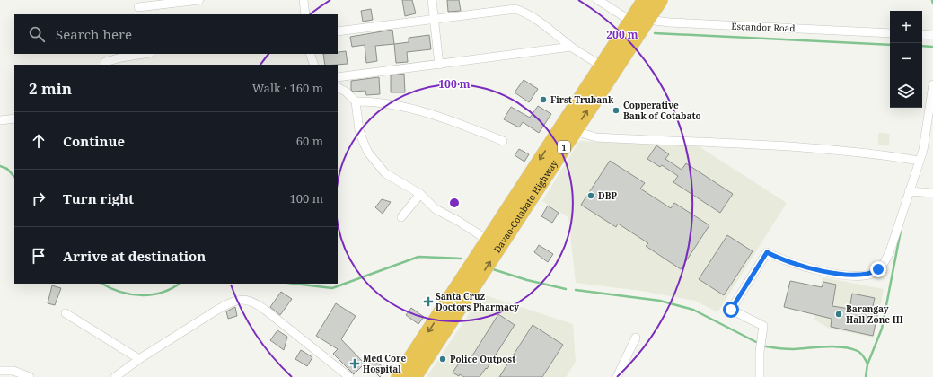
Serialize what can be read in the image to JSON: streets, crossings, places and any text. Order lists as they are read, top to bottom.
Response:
{
  "streets": {
    "highway": ["1", "Davao-Cotabato Highway"],
    "street": ["Escandor Road"]
  },
  "crossings": [
    ["Escandor Road", "Davao-Cotabato Highway"]
  ],
  "places": {
    "other": [
      "First Trubank",
      "Copperative Bank of Cotabato",
      "DBP",
      "Barangay Hall Zone III",
      "Police Outpost"
    ],
    "health": ["Santa Cruz Doctors Pharmacy", "Med Core Hospital"]
  },
  "page": {
    "map_buttons": ["+", "−"],
    "search": "Search here",
    "heading": ["2 min", "Walk · 160 m"],
    "list": [
      ["Continue", "60 m"],
      ["Turn right", "100 m"],
      "Arrive at destination"
    ]
  },
  "rings": ["200 m", "100 m"]
}
